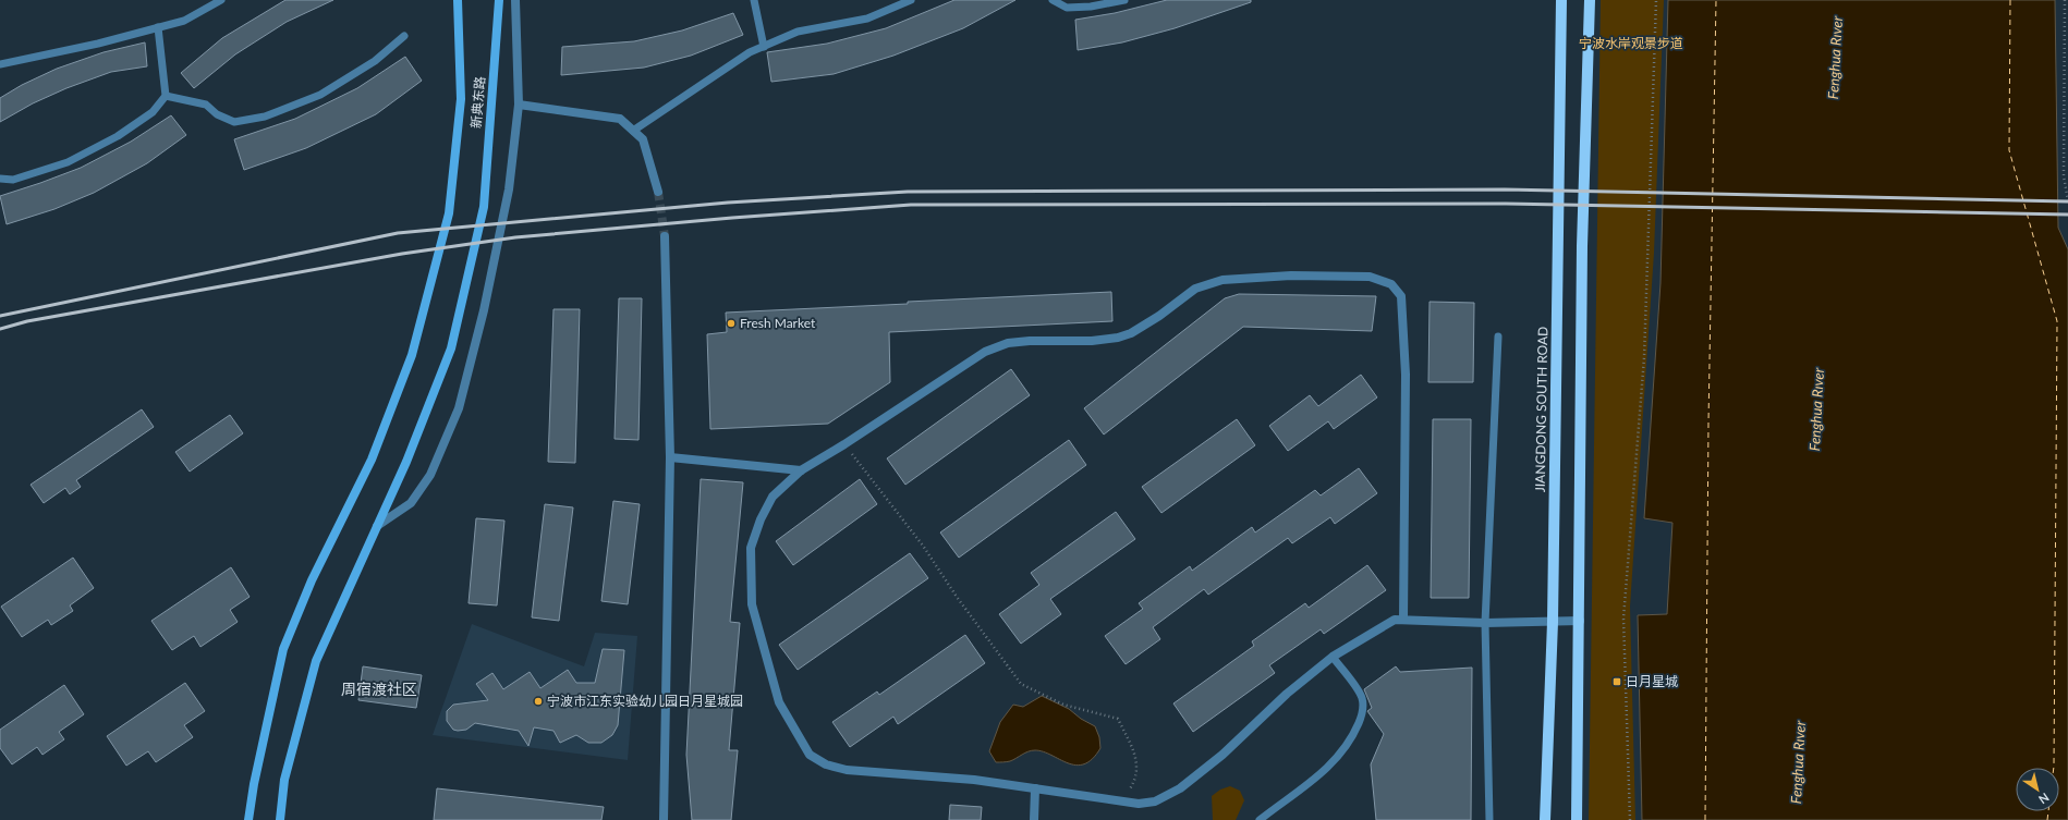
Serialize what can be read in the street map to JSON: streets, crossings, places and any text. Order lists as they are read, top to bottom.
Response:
{
  "streets": {
    "main road": ["新典东路", "JIANGDONG SOUTH ROAD"]
  },
  "districts": ["周宿渡社区"],
  "water": ["Fenghua Rıver"],
  "parks": ["宁波水岸观景步道"],
  "places": {
    "other": ["Fresh Market", "宁波市江东实验幼儿园日月星城园"],
    "transit": ["日月星城"]
  },
  "north": "bottom right"
}
